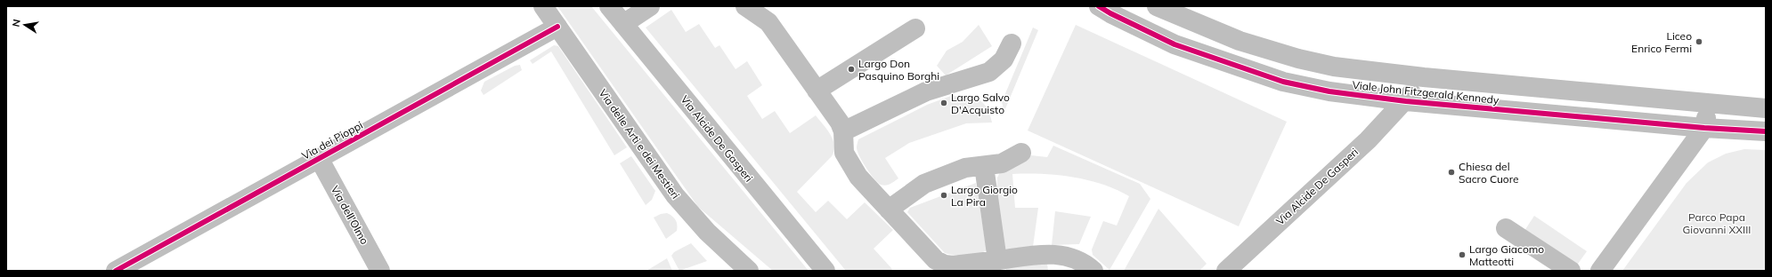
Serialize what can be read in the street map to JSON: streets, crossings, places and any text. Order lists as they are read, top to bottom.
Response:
{
  "streets": {
    "street": [
      "Viale John Fitzgerald Kennedy",
      "Via Alcide De Gasperi",
      "Via dei Pioppi",
      "Via delle Arti e dei Mestieri",
      "Via dell'Olmo"
    ]
  },
  "crossings": [
    ["Viale John Fitzgerald Kennedy", "Via Alcide De Gasperi"],
    ["Via dei Pioppi", "Via delle Arti e dei Mestieri"],
    ["Via dei Pioppi", "Via dell'Olmo"]
  ],
  "parks": ["Parco Papa Giovanni XXIII"],
  "places": [
    "Liceo Enrico Fermi",
    "Largo Don Pasquino Borghi",
    "Largo Salvo D'Acquisto",
    "Chiesa del Sacro Cuore",
    "Largo Giorgio La Pira",
    "Largo Giacomo Matteotti"
  ],
  "north": "left"
}
